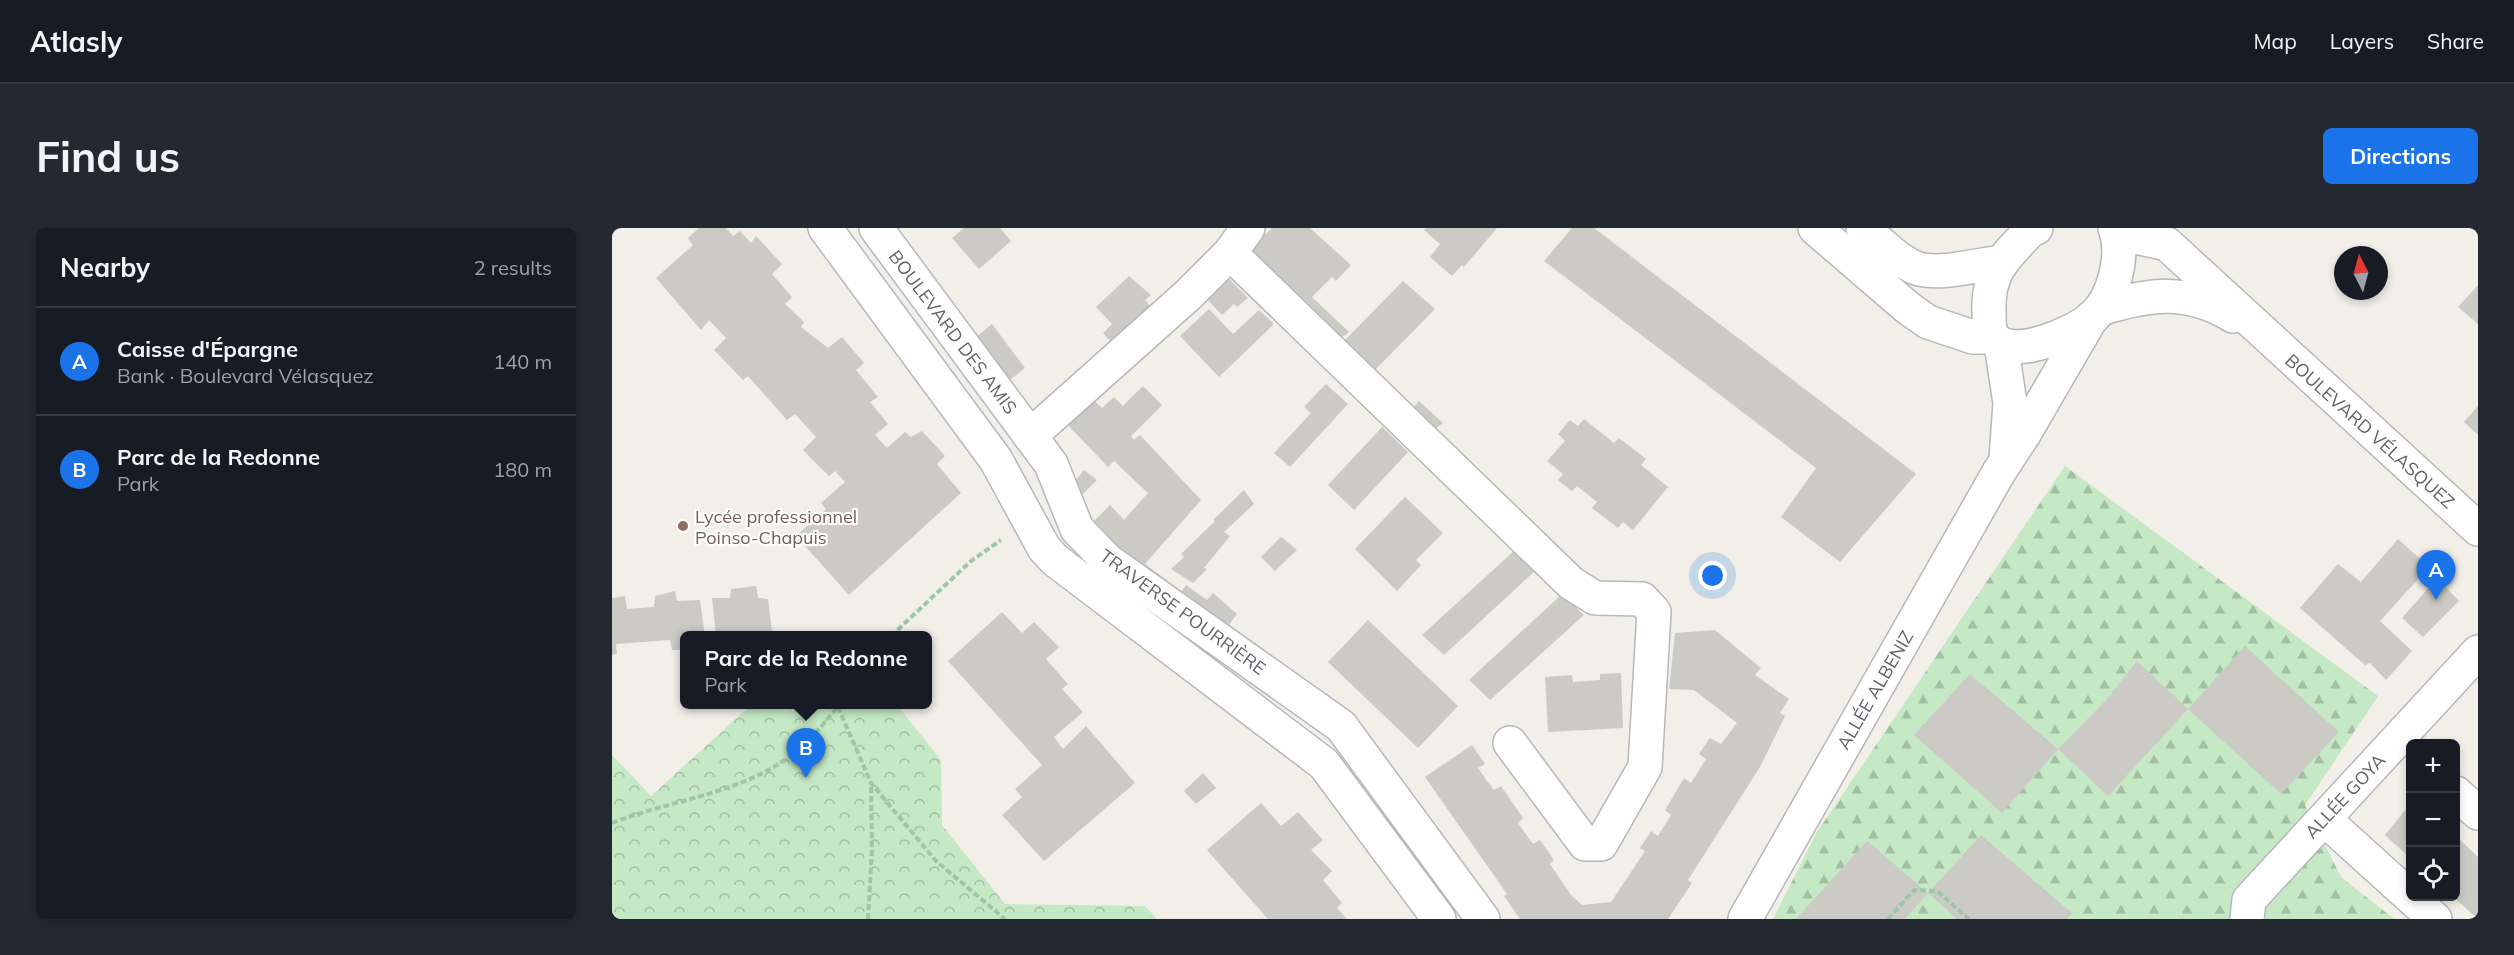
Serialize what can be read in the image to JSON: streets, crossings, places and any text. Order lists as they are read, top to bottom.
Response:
{
  "streets": {
    "street": [
      "BOULEVARD DES AMIS",
      "BOULEVARD VÉLASQUEZ",
      "TRAVERSE POURRIÈRE",
      "ALLÉE ALBENIZ",
      "ALLÉE GOYA"
    ]
  },
  "crossings": [
    ["BOULEVARD DES AMIS", "TRAVERSE POURRIÈRE"],
    ["BOULEVARD VÉLASQUEZ", "ALLÉE ALBENIZ"]
  ],
  "places": ["Lycée professionnel Poinso-Chapuis"],
  "north": "top",
  "page": {
    "header": "Atlasly",
    "nav": ["Map", "Layers", "Share"],
    "buttons": "Directions",
    "title": "Find us",
    "heading": ["Nearby", "2 results"],
    "list": [
      {
        "mark": "A",
        "name": "Caisse d'Épargne",
        "note": "Bank · Boulevard Vélasquez",
        "value": "140 m"
      },
      {
        "mark": "B",
        "name": "Parc de la Redonne",
        "note": "Park",
        "value": "180 m"
      }
    ],
    "pins": ["A", "B"],
    "popup": ["Parc de la Redonne", "Park"],
    "map_buttons": ["+", "−"]
  }
}
